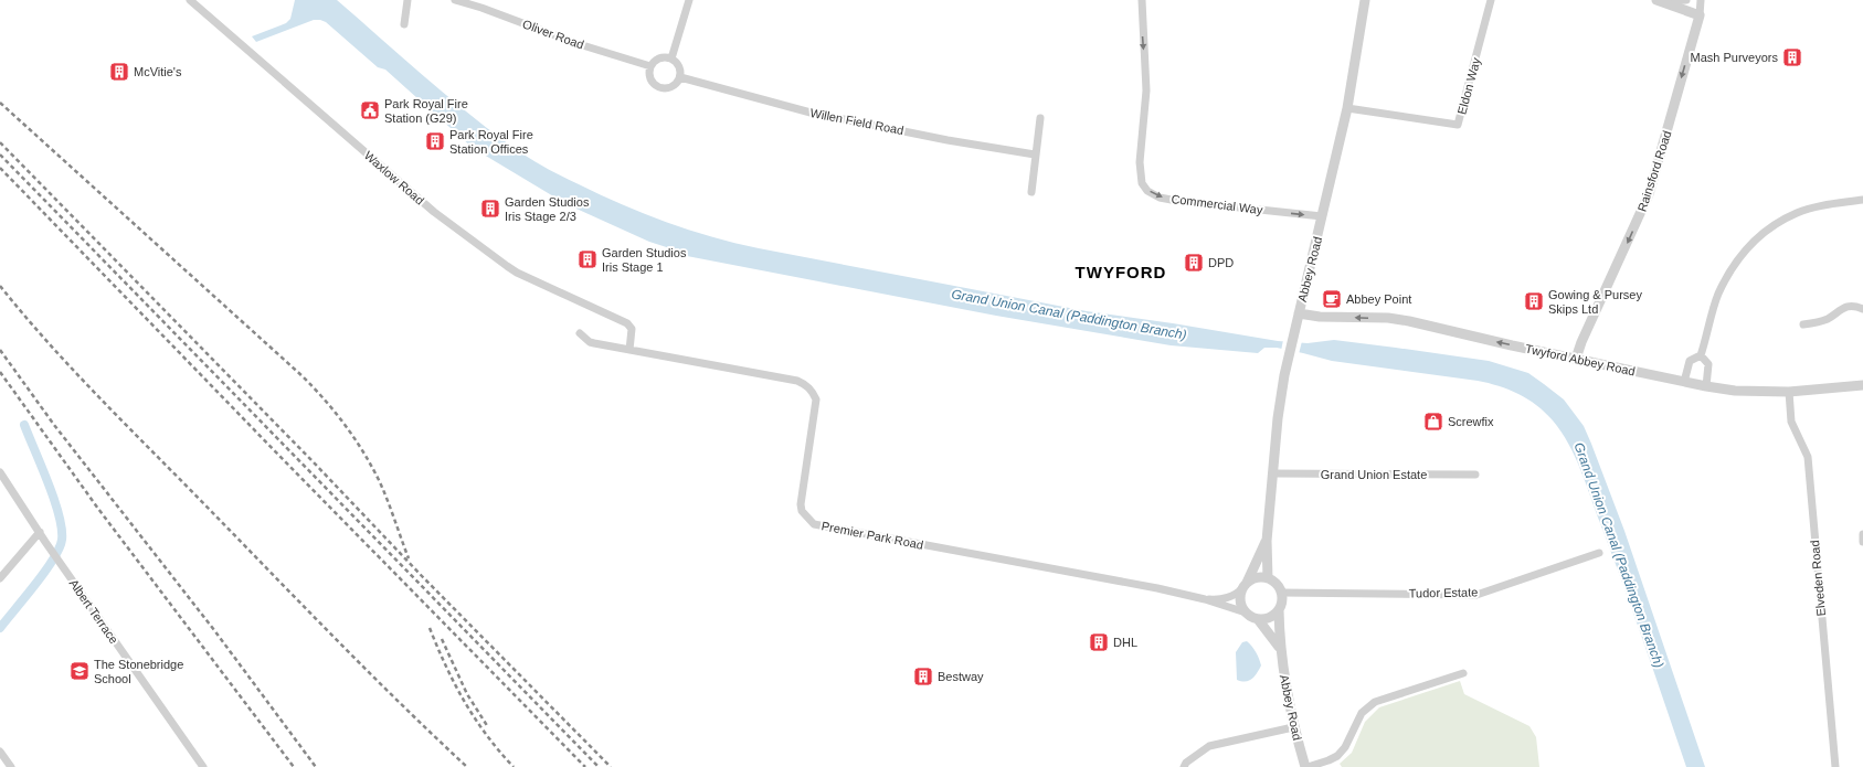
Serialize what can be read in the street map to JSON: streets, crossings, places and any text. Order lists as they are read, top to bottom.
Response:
{
  "streets": {
    "street": [
      "Oliver Road",
      "Eldon Way",
      "Willen Field Road",
      "Rainsford Road",
      "Waxlow Road",
      "Commercial Way",
      "Abbey Road",
      "Twyford Abbey Road",
      "Grand Union Estate",
      "Premier Park Road",
      "Elveden Road",
      "Tudor Estate",
      "Albert Terrace"
    ]
  },
  "crossings": [
    ["Oliver Road", "Willen Field Road"],
    ["Eldon Way", "Abbey Road"],
    ["Rainsford Road", "Twyford Abbey Road"],
    ["Waxlow Road", "Premier Park Road"],
    ["Commercial Way", "Abbey Road"],
    ["Abbey Road", "Twyford Abbey Road"],
    ["Abbey Road", "Grand Union Estate"],
    ["Abbey Road", "Premier Park Road"],
    ["Abbey Road", "Tudor Estate"],
    ["Twyford Abbey Road", "Elveden Road"],
    ["Premier Park Road", "Tudor Estate"]
  ],
  "one_way": ["Rainsford Road", "Twyford Abbey Road"],
  "districts": ["TWYFORD"],
  "water": ["Grand Union Canal (Paddington Branch)"],
  "places": {
    "building": [
      "Mash Purveyors",
      "McVitie's",
      "Park Royal Fire Station Offices",
      "Garden Studios Iris Stage 2/3",
      "Garden Studios Iris Stage 1",
      "DPD",
      "Gowing & Pursey Skips Ltd",
      "DHL",
      "Bestway"
    ],
    "public building": ["Park Royal Fire Station (G29)"],
    "cafe": ["Abbey Point"],
    "shop": ["Screwfix"],
    "school or university": ["The Stonebridge School"]
  }
}
